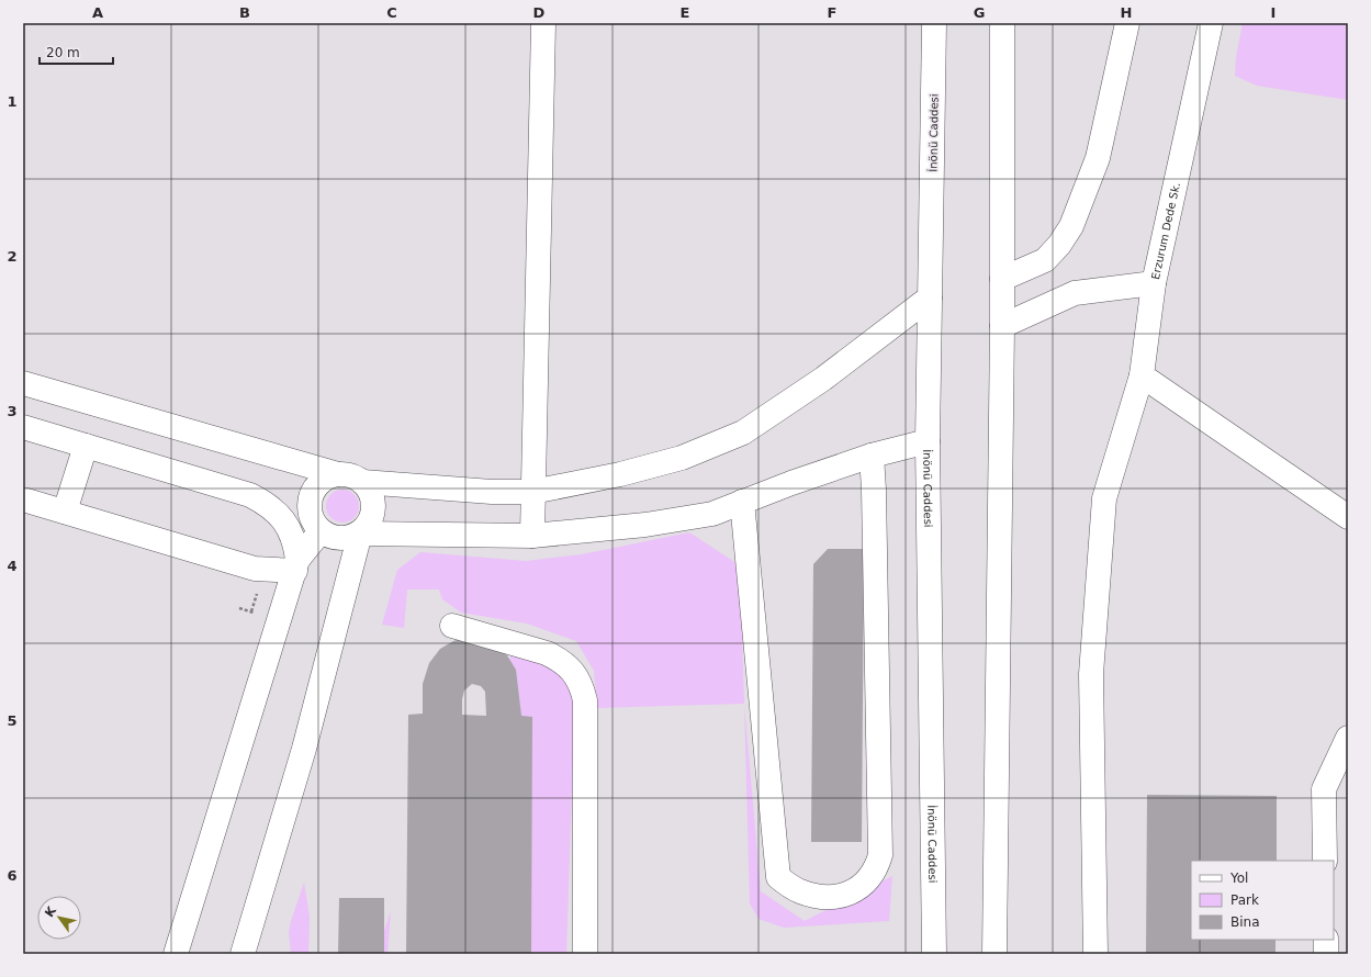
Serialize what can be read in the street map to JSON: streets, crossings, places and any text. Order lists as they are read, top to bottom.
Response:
{
  "streets": {
    "street": ["İnönü Caddesi", "Erzurum Dede Sk."]
  },
  "legend": ["Yol", "Park", "Bina"],
  "scale_bar": "20 m",
  "north": "top left",
  "grid": {
    "columns": [
      "A",
      "B",
      "C",
      "D",
      "E",
      "F",
      "G",
      "H",
      "I"
    ],
    "rows": [
      "1",
      "2",
      "3",
      "4",
      "5",
      "6"
    ]
  }
}
